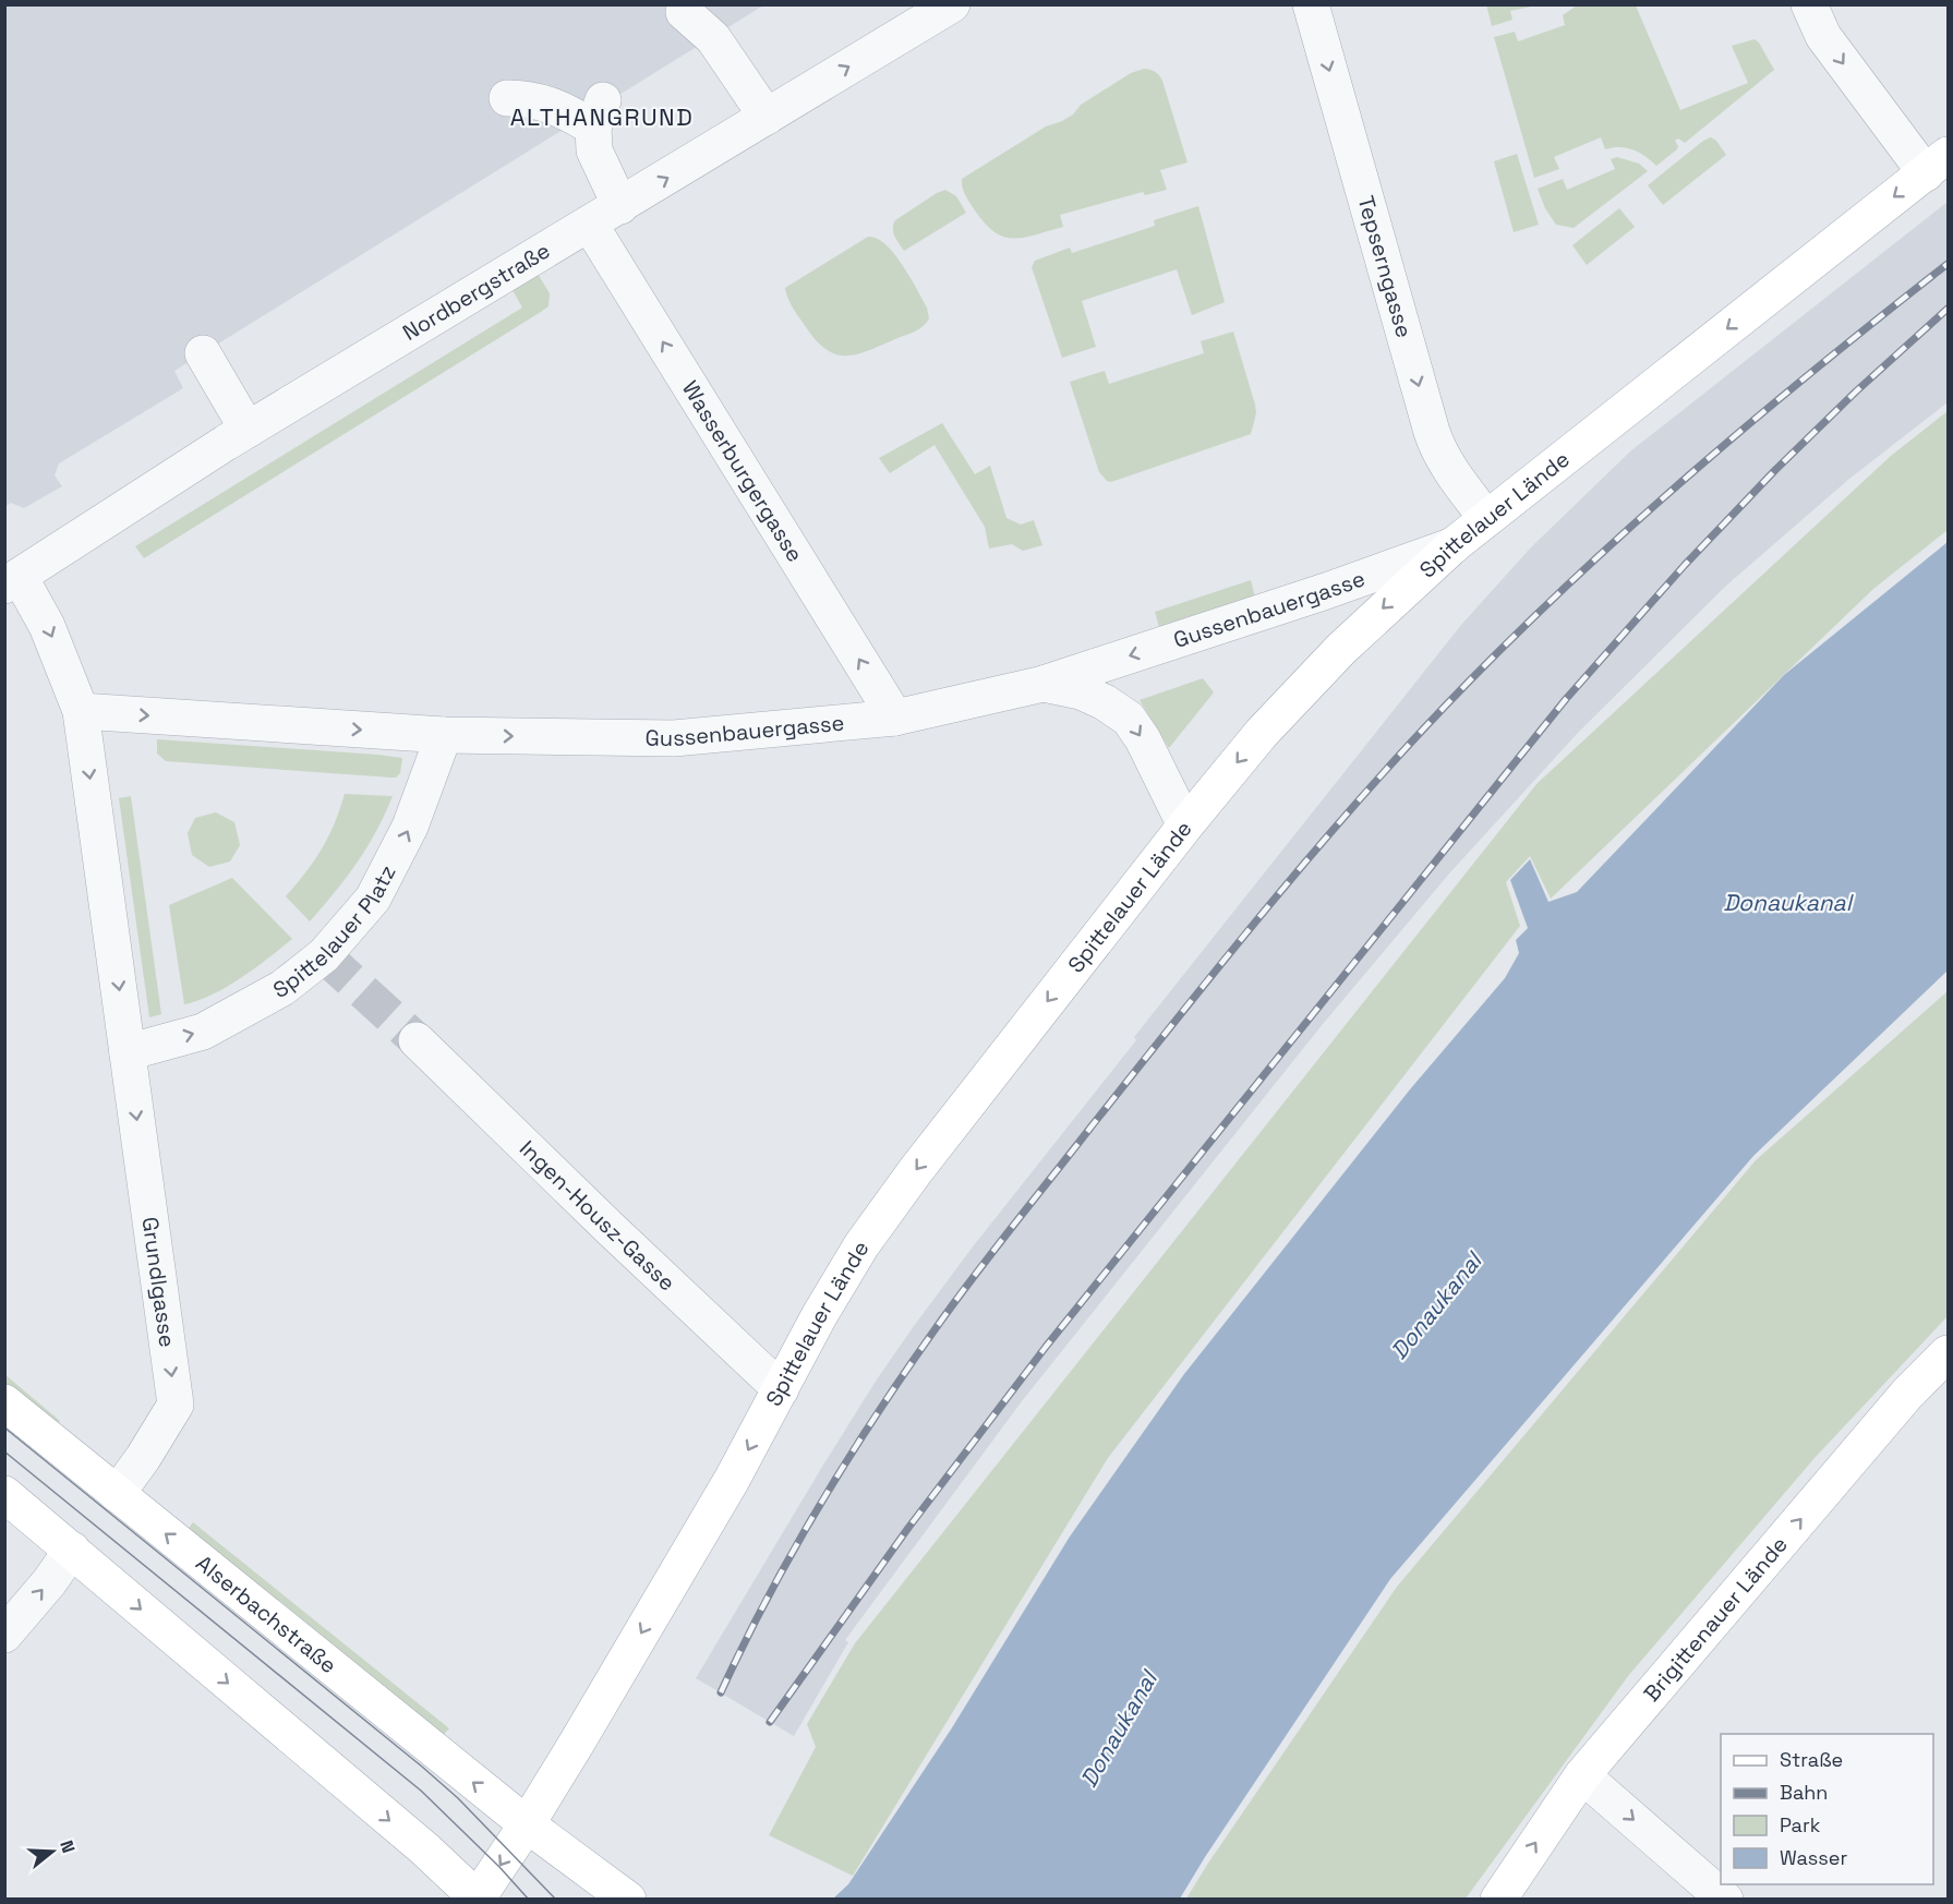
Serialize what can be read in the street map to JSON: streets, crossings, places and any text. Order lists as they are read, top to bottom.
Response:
{
  "streets": {
    "main road": ["Spittelauer Lände", "Alserbachstraße", "Brigittenauer Lände"],
    "street": [
      "Tepserngasse",
      "Nordbergstraße",
      "Wasserburgergasse",
      "Gussenbauergasse",
      "Spittelauer Platz",
      "Ingen-Housz-Gasse",
      "Grundlgasse"
    ]
  },
  "crossings": [
    ["Tepserngasse", "Spittelauer Lände"],
    ["Nordbergstraße", "Wasserburgergasse"],
    ["Wasserburgergasse", "Gussenbauergasse"],
    ["Spittelauer Lände", "Gussenbauergasse"],
    ["Spittelauer Lände", "Ingen-Housz-Gasse"],
    ["Spittelauer Lände", "Alserbachstraße"],
    ["Gussenbauergasse", "Spittelauer Platz"],
    ["Spittelauer Platz", "Grundlgasse"],
    ["Grundlgasse", "Alserbachstraße"]
  ],
  "one_way": [
    "Tepserngasse",
    "Nordbergstraße",
    "Wasserburgergasse",
    "Spittelauer Lände",
    "Spittelauer Platz",
    "Grundlgasse",
    "Brigittenauer Lände"
  ],
  "districts": ["ALTHANGRUND"],
  "water": ["Donaukanal"],
  "legend": [
    "Straße",
    "Bahn",
    "Park",
    "Wasser"
  ],
  "north": "right"
}
